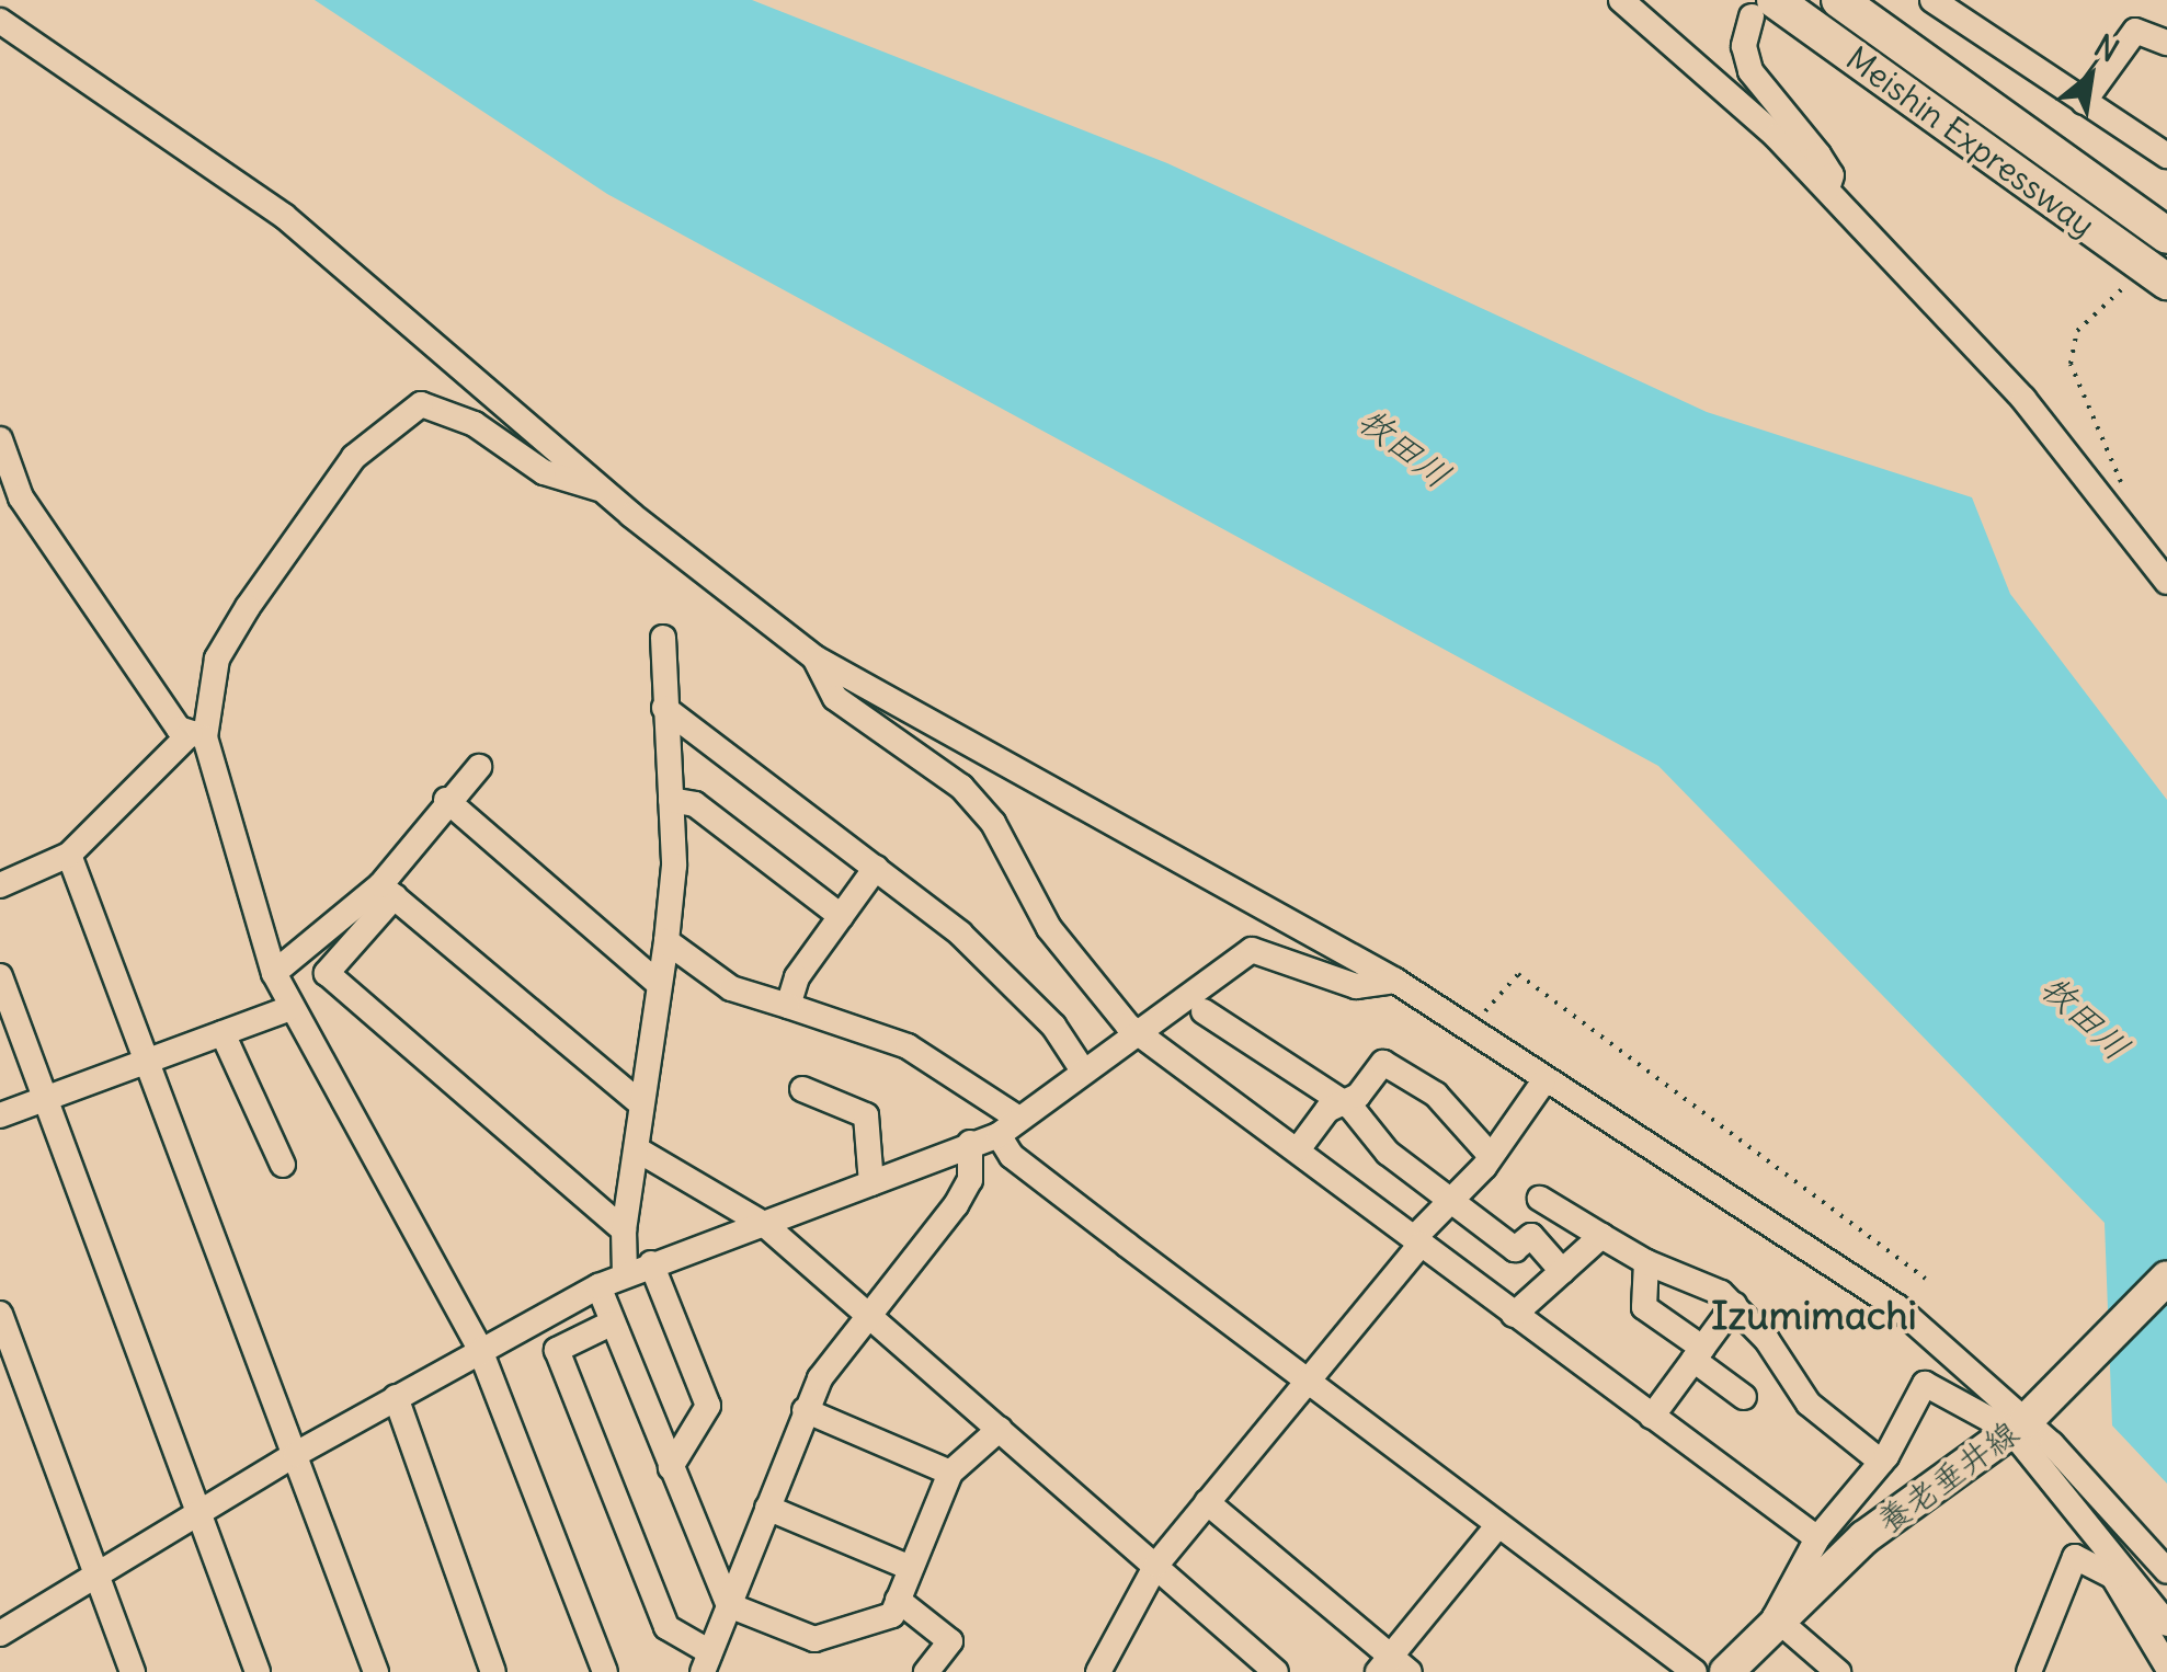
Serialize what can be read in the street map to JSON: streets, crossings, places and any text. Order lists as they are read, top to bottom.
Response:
{
  "streets": {
    "highway": ["Meishin Expressway"],
    "main road": ["養老垂井線"]
  },
  "districts": ["Izumimachi"],
  "water": ["牧田川"],
  "north": "top right"
}
